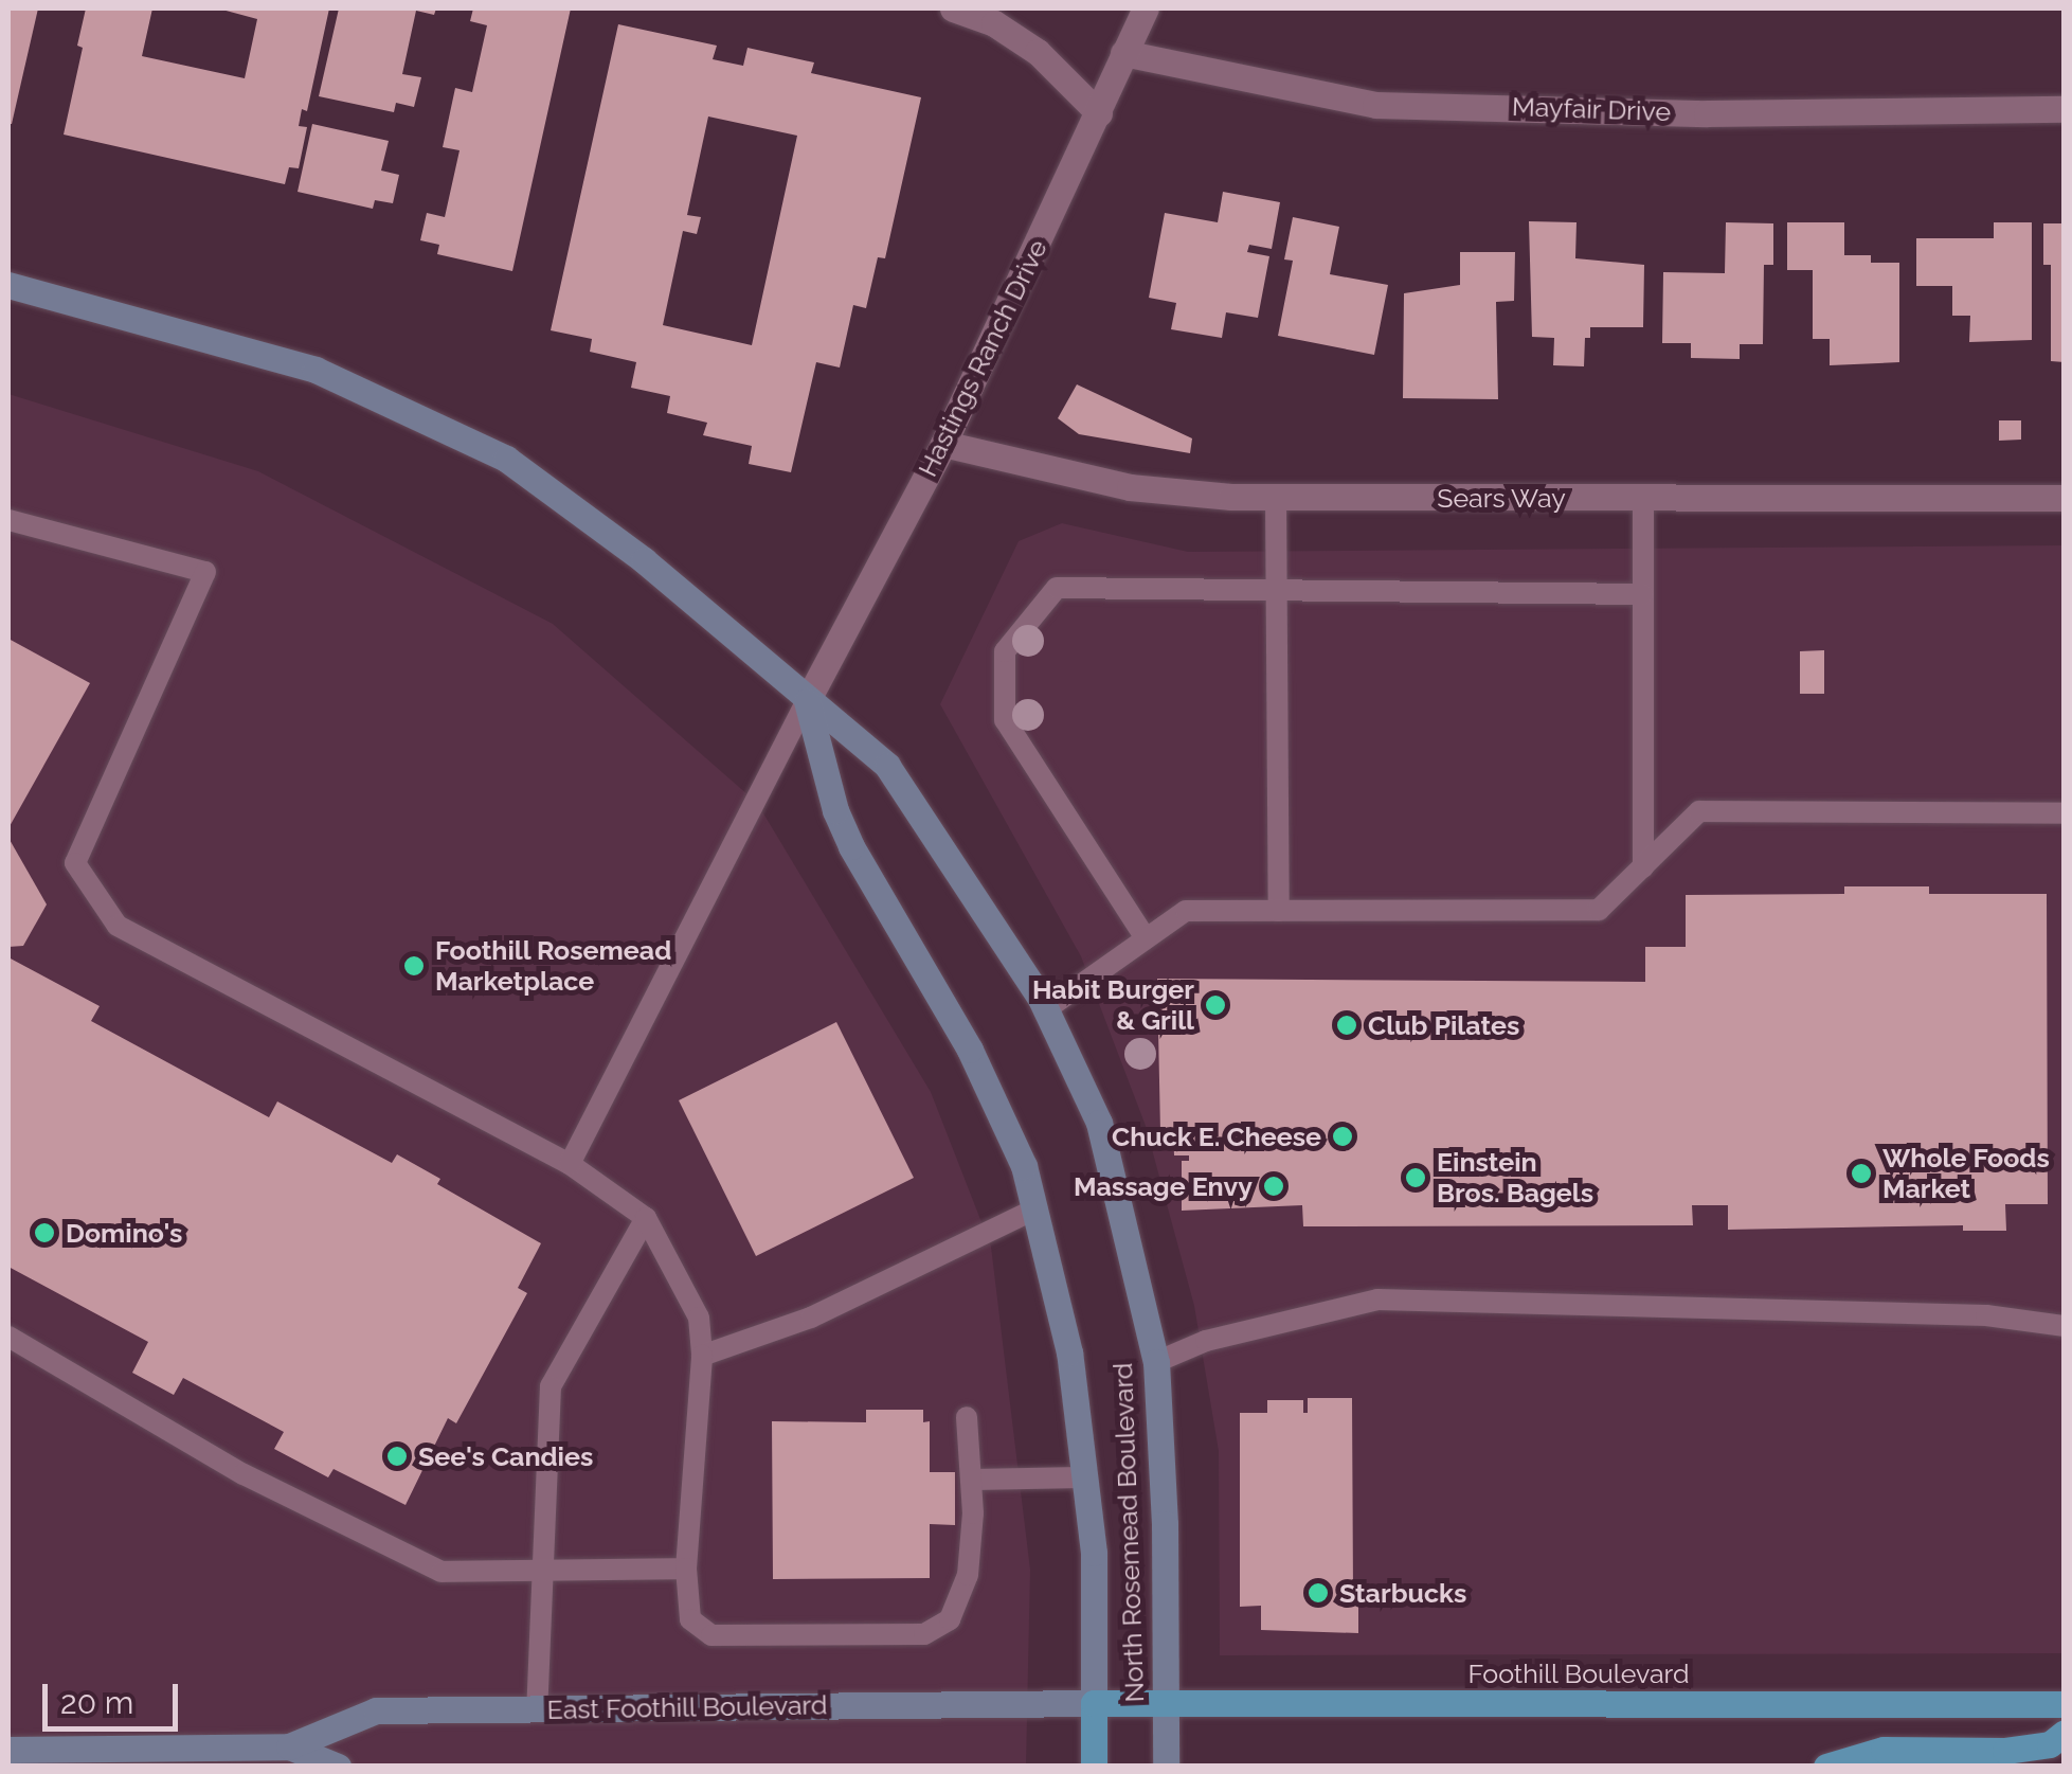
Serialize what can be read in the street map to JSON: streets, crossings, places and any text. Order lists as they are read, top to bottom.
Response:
{
  "streets": {
    "main road": ["North Rosemead Boulevard", "Foothill Boulevard", "East Foothill Boulevard"],
    "street": ["Mayfair Drive", "Hastings Ranch Drive", "Sears Way"]
  },
  "crossings": [
    ["Mayfair Drive", "Hastings Ranch Drive"],
    ["Hastings Ranch Drive", "Sears Way"],
    ["Hastings Ranch Drive", "North Rosemead Boulevard"],
    ["North Rosemead Boulevard", "Foothill Boulevard"],
    ["North Rosemead Boulevard", "East Foothill Boulevard"],
    ["Foothill Boulevard", "East Foothill Boulevard"]
  ],
  "places": [
    "Foothill Rosemead Marketplace",
    "Habit Burger & Grill",
    "Club Pilates",
    "Chuck E. Cheese",
    "Whole Foods Market",
    "Einstein Bros. Bagels",
    "Massage Envy",
    "Domino's",
    "See's Candies",
    "Starbucks"
  ],
  "scale_bar": "20 m"
}
